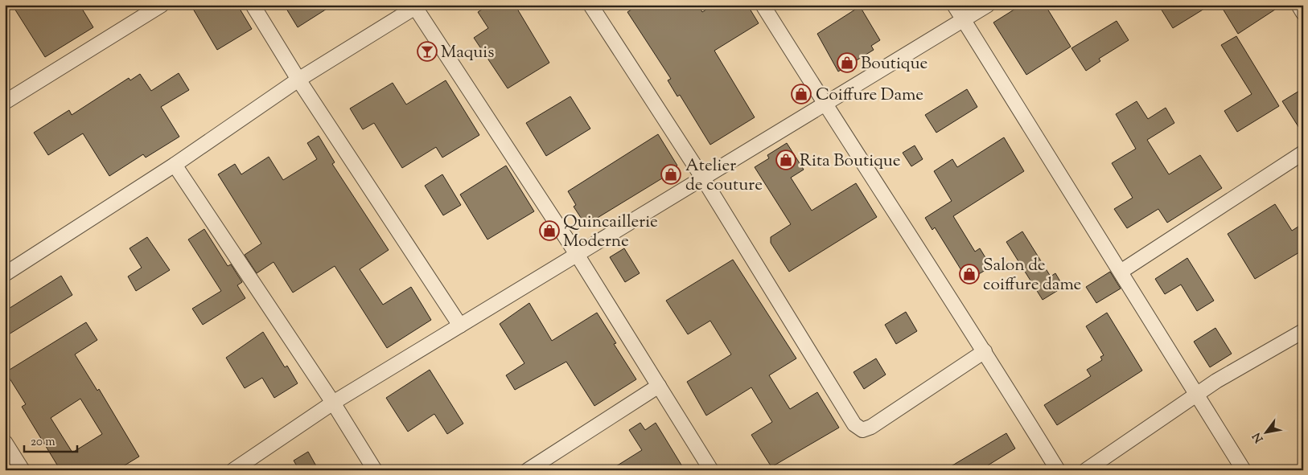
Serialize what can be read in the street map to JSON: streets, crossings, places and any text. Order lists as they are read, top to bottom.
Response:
{
  "places": {
    "bar": ["Maquis"],
    "shop": [
      "Boutique",
      "Coiffure Dame",
      "Rita Boutique",
      "Atelier de couture",
      "Quincaillerie Moderne",
      "Salon de coiffure dame"
    ]
  },
  "scale_bar": "20 m",
  "north": "bottom left"
}
